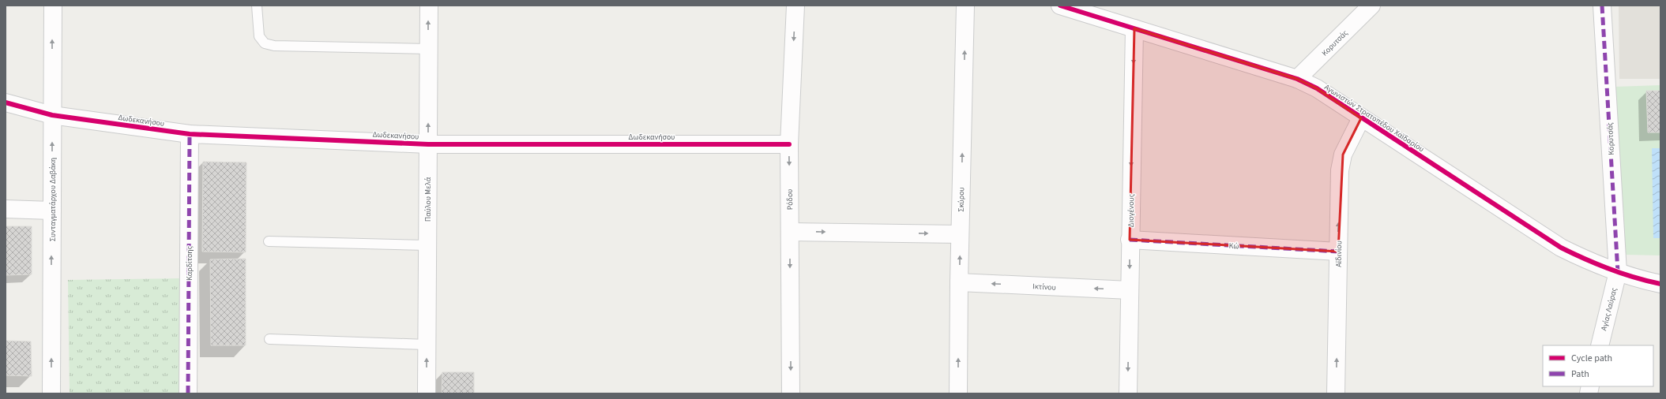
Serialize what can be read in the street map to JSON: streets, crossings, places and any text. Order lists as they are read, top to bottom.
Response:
{
  "streets": {
    "street": [
      "Κορυτσάς",
      "Αγωνιστών Στρατοπέδου Χαϊδαρίου",
      "Δωδεκανήσου",
      "Συνταγματάρχου Δαβάκη",
      "Παύλου Μελά",
      "Ρόδου",
      "Σκύρου",
      "Διογένους",
      "Κώ",
      "Αϊδινίου",
      "Καρδίτσης",
      "Ικτίνου",
      "Αγίας Λαύρας"
    ]
  },
  "crossings": [
    ["Κορυτσάς", "Αγωνιστών Στρατοπέδου Χαϊδαρίου"],
    ["Κορυτσάς", "Αγίας Λαύρας"],
    ["Αγωνιστών Στρατοπέδου Χαϊδαρίου", "Διογένους"],
    ["Αγωνιστών Στρατοπέδου Χαϊδαρίου", "Αϊδινίου"],
    ["Αγωνιστών Στρατοπέδου Χαϊδαρίου", "Αγίας Λαύρας"],
    ["Δωδεκανήσου", "Συνταγματάρχου Δαβάκη"],
    ["Δωδεκανήσου", "Παύλου Μελά"],
    ["Δωδεκανήσου", "Ρόδου"],
    ["Δωδεκανήσου", "Καρδίτσης"],
    ["Σκύρου", "Ικτίνου"],
    ["Διογένους", "Κώ"],
    ["Διογένους", "Ικτίνου"],
    ["Κώ", "Αϊδινίου"]
  ],
  "one_way": [
    "Συνταγματάρχου Δαβάκη",
    "Παύλου Μελά",
    "Ρόδου",
    "Σκύρου",
    "Διογένους",
    "Αϊδινίου",
    "Ικτίνου"
  ],
  "legend": ["Cycle path", "Path"]
}
